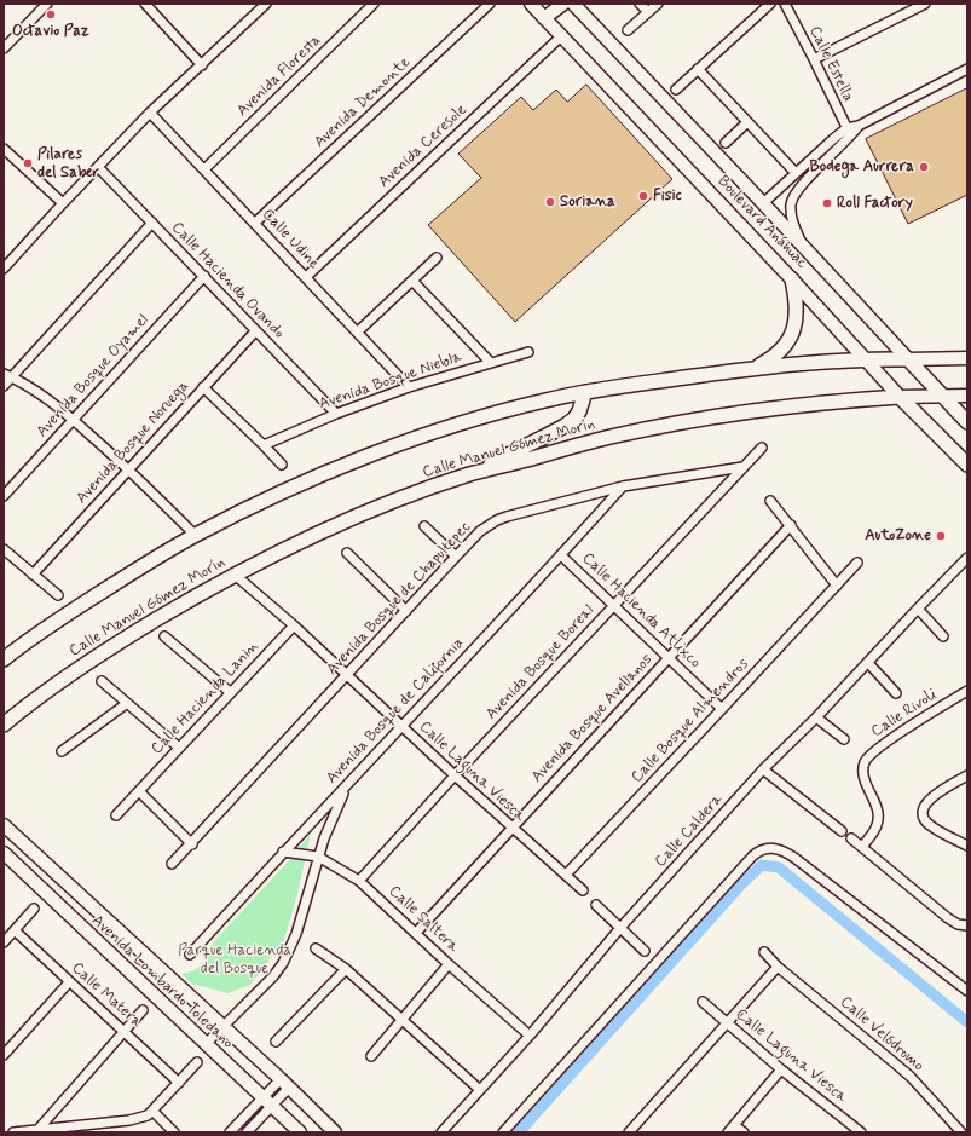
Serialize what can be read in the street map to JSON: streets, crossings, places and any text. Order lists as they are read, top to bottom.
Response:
{
  "streets": {
    "main road": ["Boulevard Anáhuac", "Calle Manuel Gómez Morín"],
    "street": [
      "Calle Estella",
      "Avenida Floresta",
      "Avenida Demonte",
      "Avenida Ceresole",
      "Calle Udine",
      "Calle Hacienda Ovando",
      "Avenida Bosque Oyamel",
      "Avenida Bosque Niebla",
      "Avenida Bosque Noruega",
      "Avenida Bosque de Chapultepec",
      "Calle Hacienda Atlixco",
      "Avenida Bosque Boreal",
      "Calle Hacienda Lanin",
      "Avenida Bosque de California",
      "Calle Rivoli",
      "Avenida Bosque Avellanos",
      "Calle Bosque Almendros",
      "Calle Laguna Viesca",
      "Calle Caldera",
      "Calle Saltera",
      "Avenida Lombardo Toledano",
      "Calle Matera",
      "Calle Velódromo"
    ]
  },
  "crossings": [
    ["Avenida Floresta", "Calle Udine"],
    ["Avenida Demonte", "Calle Udine"],
    ["Avenida Ceresole", "Boulevard Anáhuac"],
    ["Avenida Ceresole", "Calle Udine"],
    ["Boulevard Anáhuac", "Calle Manuel Gómez Morín"],
    ["Calle Udine", "Avenida Bosque Niebla"],
    ["Calle Hacienda Ovando", "Avenida Bosque Oyamel"],
    ["Calle Hacienda Ovando", "Avenida Bosque Niebla"],
    ["Calle Hacienda Ovando", "Avenida Bosque Noruega"],
    ["Calle Manuel Gómez Morín", "Calle Laguna Viesca"],
    ["Avenida Bosque de Chapultepec", "Avenida Bosque Boreal"],
    ["Avenida Bosque de Chapultepec", "Avenida Bosque de California"],
    ["Avenida Bosque de Chapultepec", "Calle Laguna Viesca"],
    ["Calle Hacienda Atlixco", "Avenida Bosque Boreal"],
    ["Calle Hacienda Atlixco", "Avenida Bosque de California"],
    ["Calle Hacienda Atlixco", "Avenida Bosque Avellanos"],
    ["Calle Hacienda Atlixco", "Calle Bosque Almendros"],
    ["Avenida Bosque Boreal", "Calle Laguna Viesca"],
    ["Avenida Bosque Boreal", "Calle Saltera"],
    ["Calle Hacienda Lanin", "Calle Laguna Viesca"],
    ["Avenida Bosque de California", "Calle Laguna Viesca"],
    ["Avenida Bosque de California", "Calle Saltera"],
    ["Avenida Bosque Avellanos", "Calle Laguna Viesca"],
    ["Avenida Bosque Avellanos", "Calle Saltera"],
    ["Calle Bosque Almendros", "Calle Laguna Viesca"],
    ["Calle Caldera", "Calle Saltera"]
  ],
  "parks": ["Parque Hacienda del Bosque"],
  "places": [
    "Octavio Paz",
    "Pilares del Saber",
    "Bodega Aurrera",
    "Fisic",
    "Soriana",
    "Roll Factory",
    "AutoZone"
  ]
}
